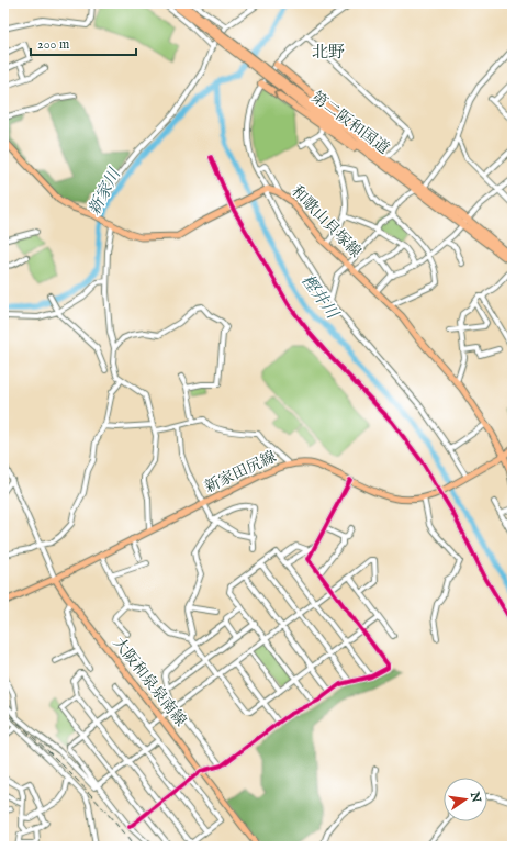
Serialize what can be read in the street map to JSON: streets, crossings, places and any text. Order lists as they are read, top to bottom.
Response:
{
  "streets": {
    "highway": ["第二阪和国道"],
    "main road": ["和歌山貝塚線", "新家田尻線", "大阪和泉泉南線"]
  },
  "crossings": [
    ["和歌山貝塚線", "新家田尻線"],
    ["新家田尻線", "大阪和泉泉南線"]
  ],
  "districts": ["北野"],
  "water": ["新家川", "樫井川"],
  "scale_bar": "200 m",
  "north": "right"
}
